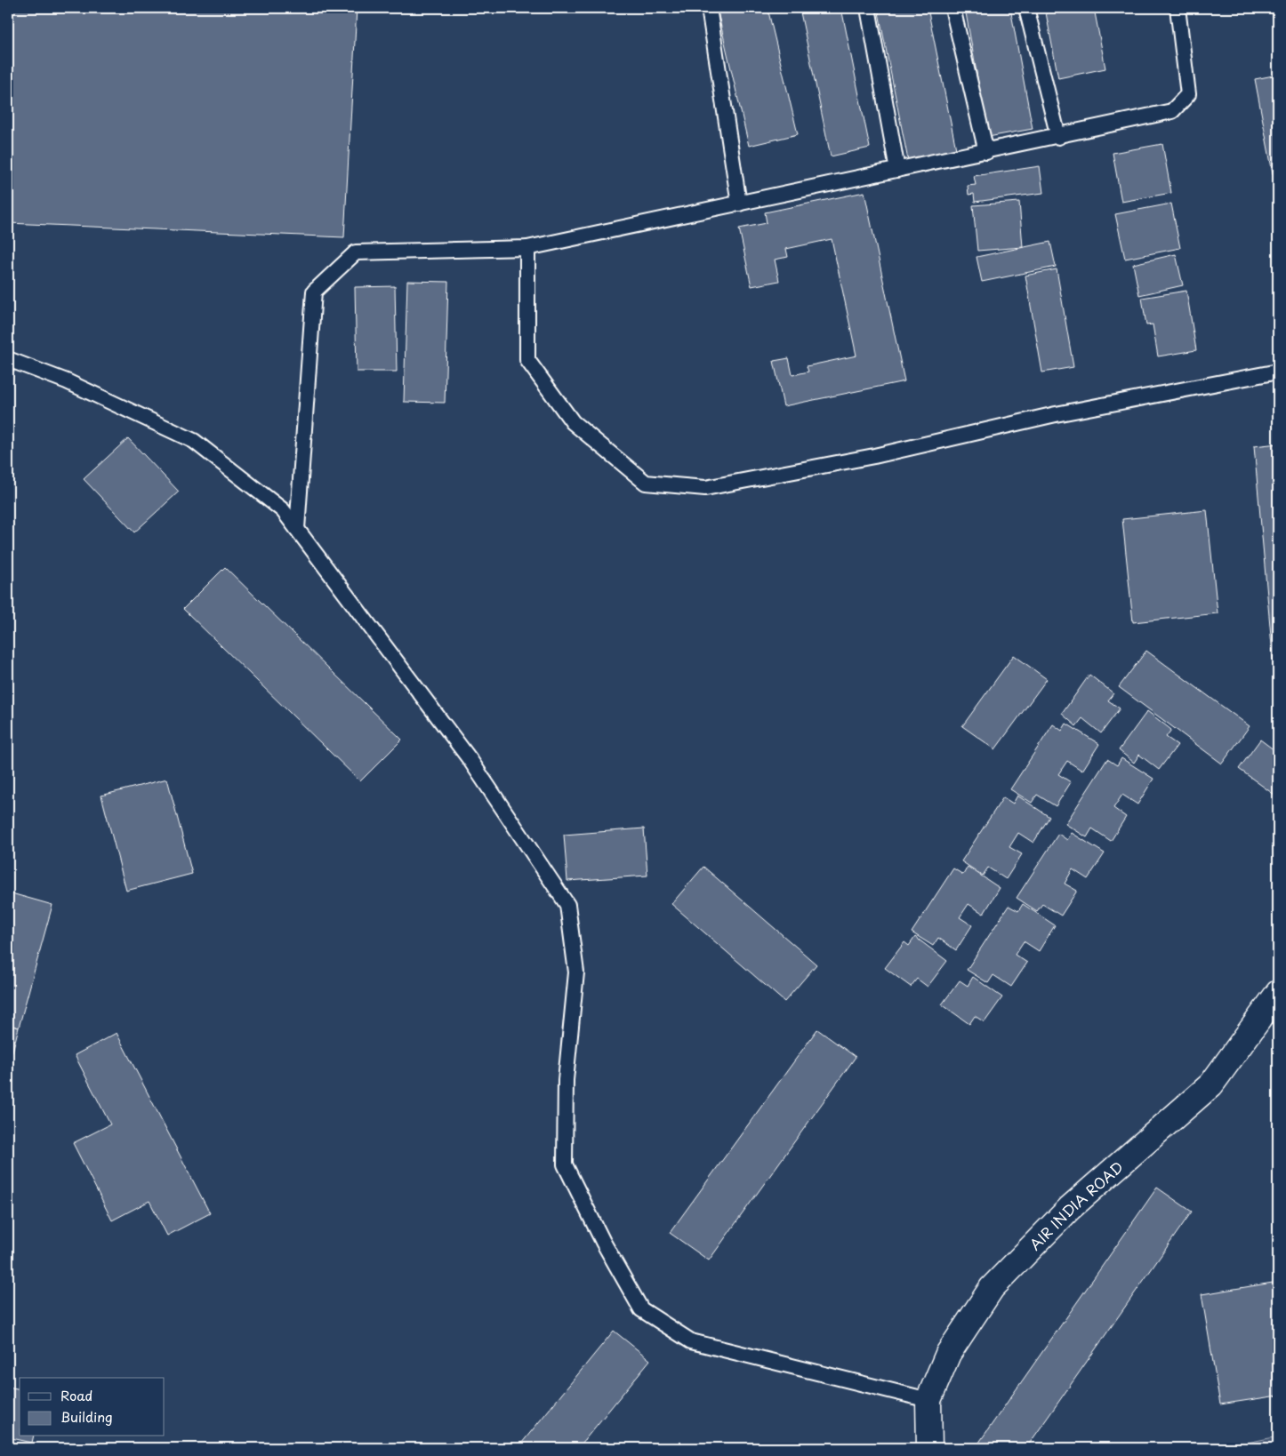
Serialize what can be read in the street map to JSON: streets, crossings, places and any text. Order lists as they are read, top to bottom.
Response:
{
  "streets": {
    "street": ["AIR INDIA ROAD"]
  },
  "legend": ["Road", "Building"]
}
